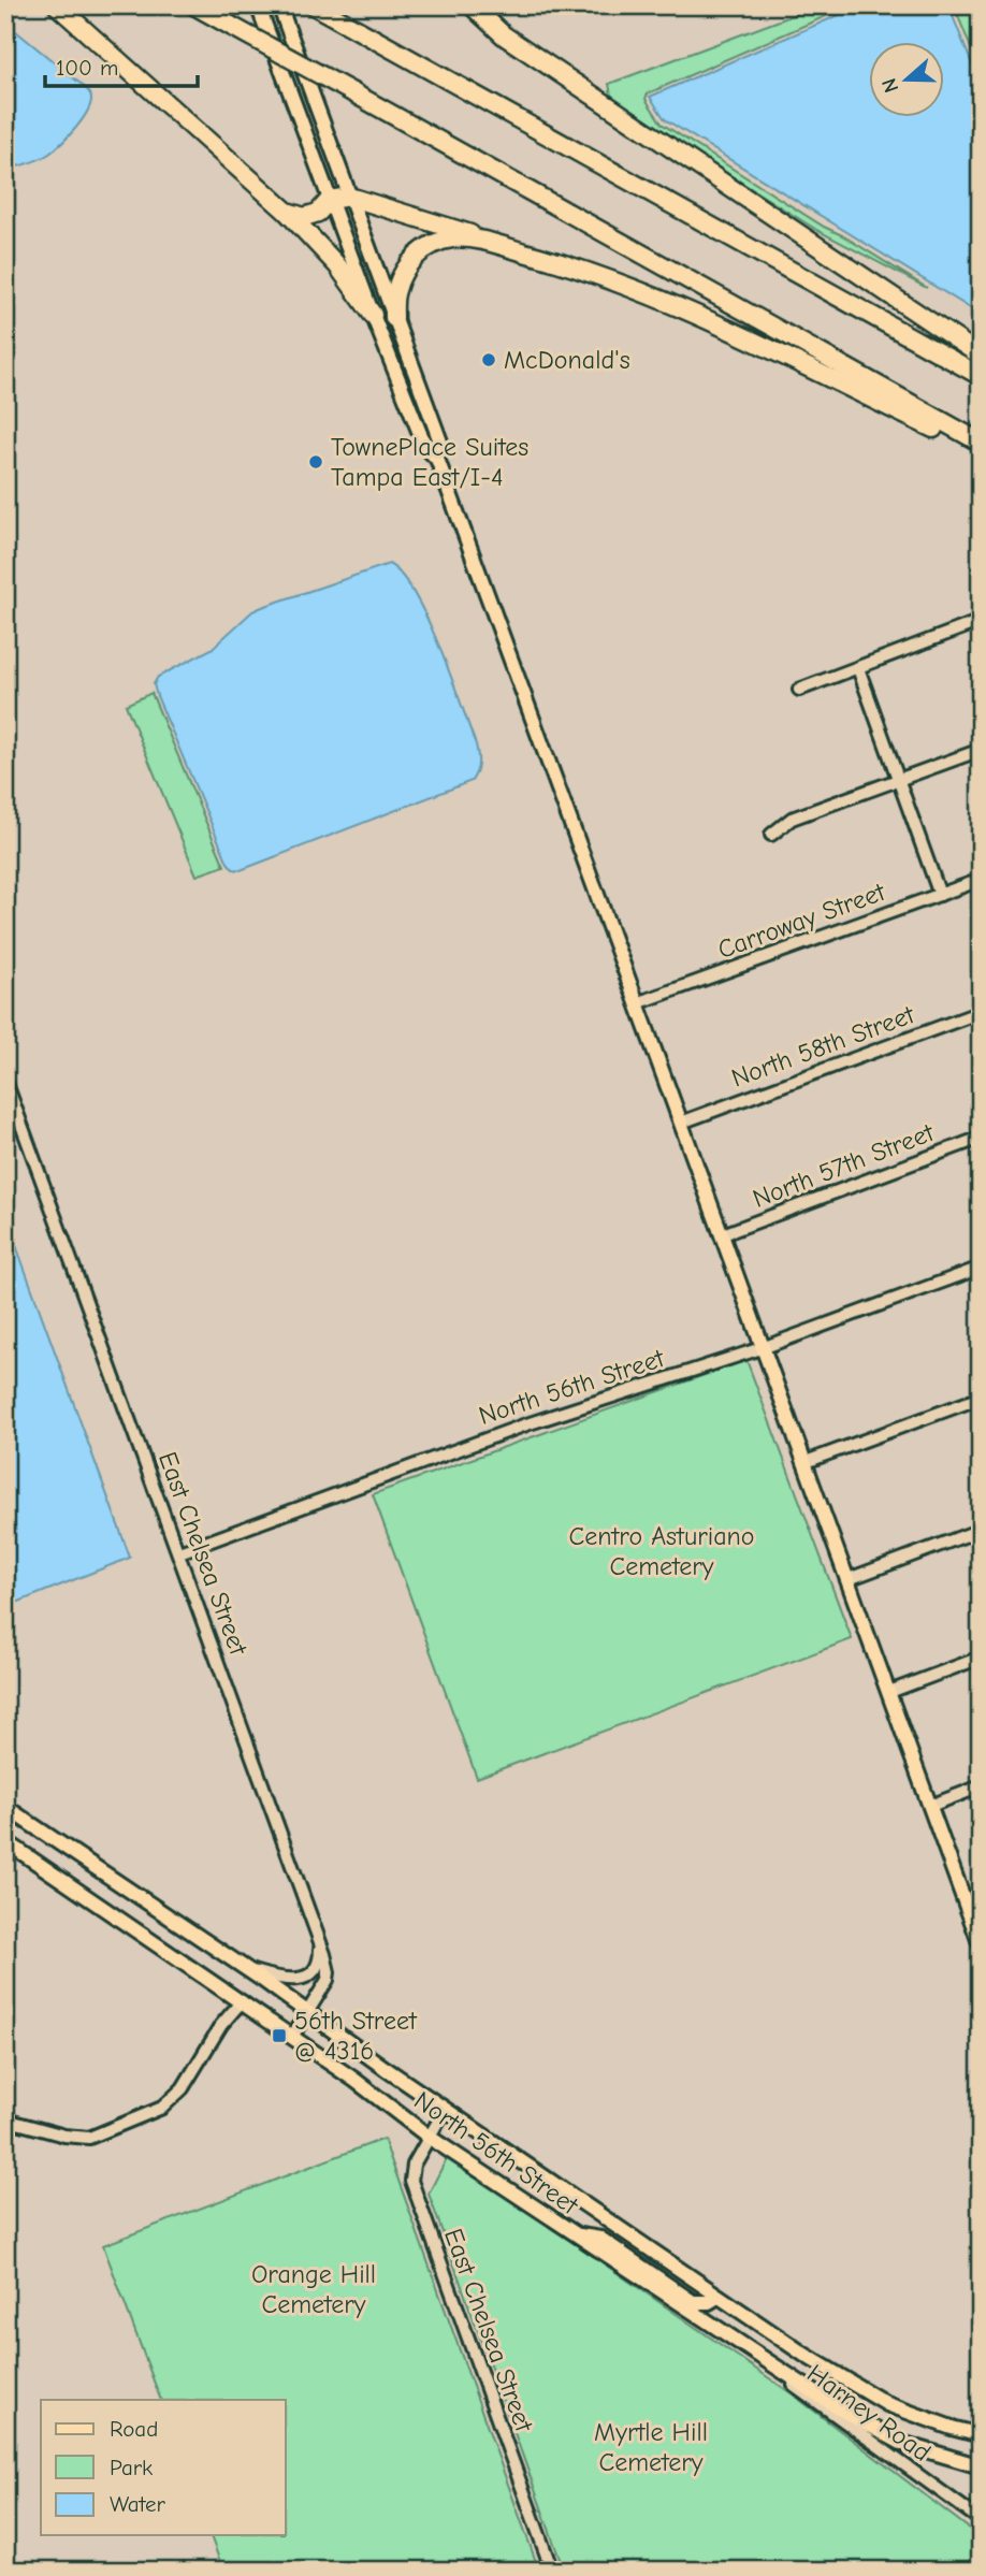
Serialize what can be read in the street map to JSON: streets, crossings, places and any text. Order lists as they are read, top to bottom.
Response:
{
  "streets": {
    "main road": ["North 56th Street"],
    "street": [
      "Carroway Street",
      "North 58th Street",
      "North 57th Street",
      "East Chelsea Street",
      "Harney Road"
    ]
  },
  "crossings": [
    ["North 56th Street", "East Chelsea Street"],
    ["North 56th Street", "Harney Road"]
  ],
  "parks": ["Centro Asturiano Cemetery", "Orange Hill Cemetery", "Myrtle Hill Cemetery"],
  "places": {
    "other": ["McDonald's", "TownePlace Suites Tampa East/I-4"],
    "transit": ["56th Street @ 4316"]
  },
  "legend": ["Road", "Park", "Water"],
  "scale_bar": "100 m",
  "north": "left"
}
